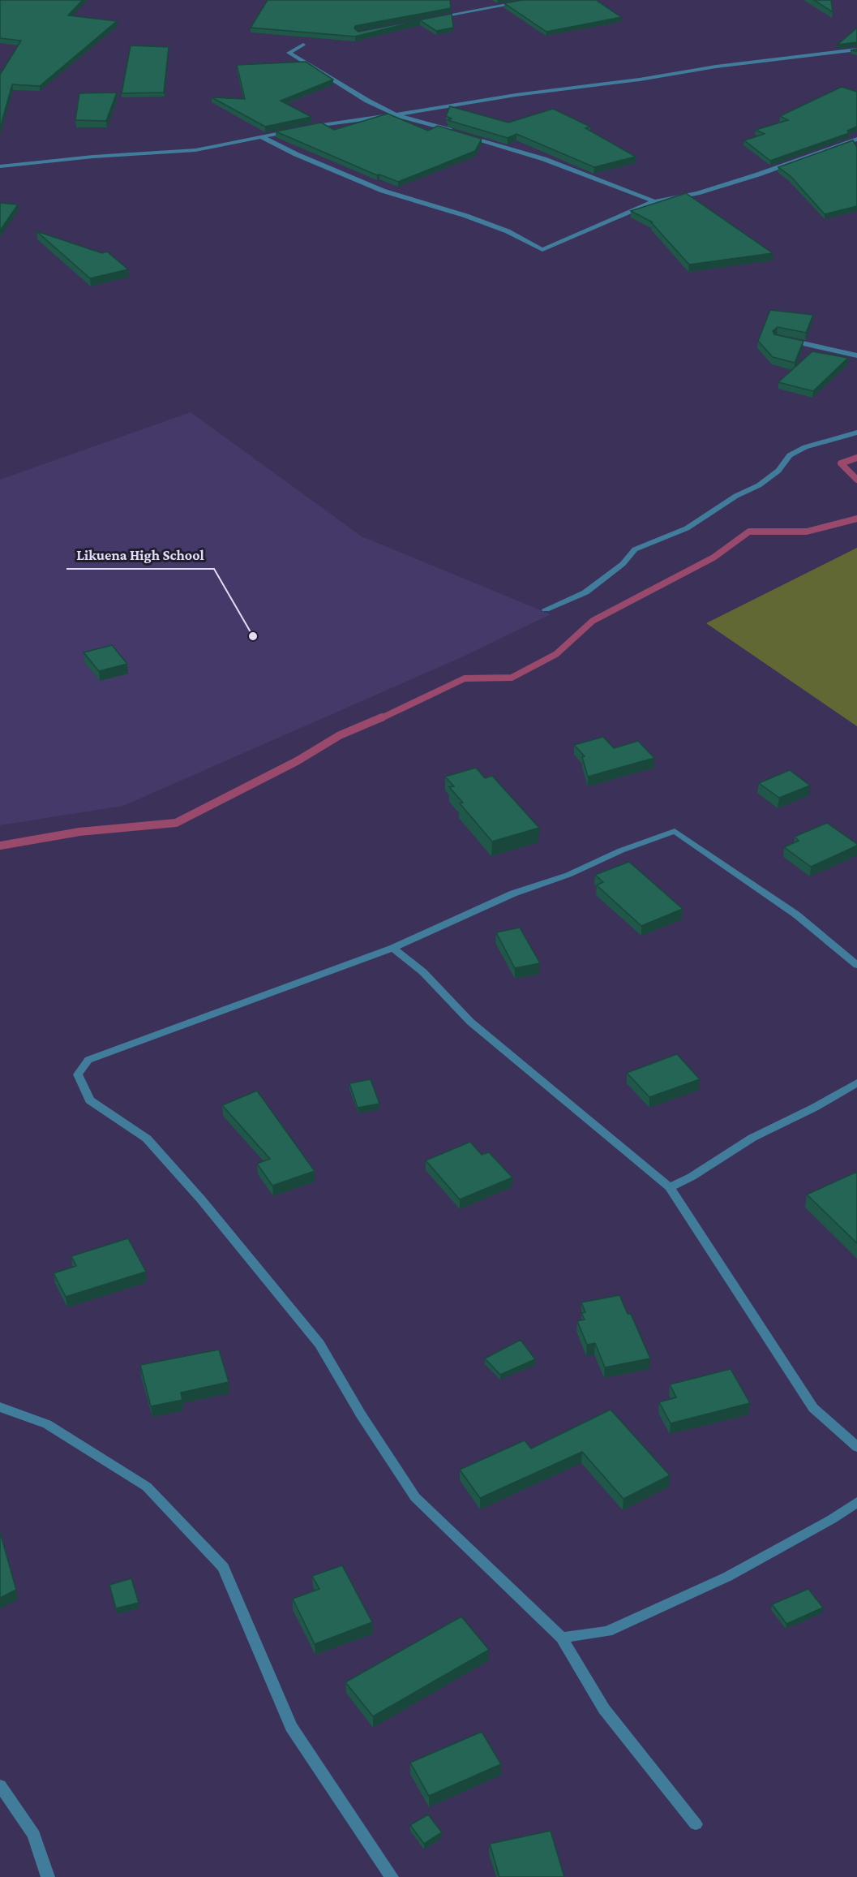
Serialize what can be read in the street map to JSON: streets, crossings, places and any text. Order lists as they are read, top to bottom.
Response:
{
  "places": ["Likuena High School"]
}
